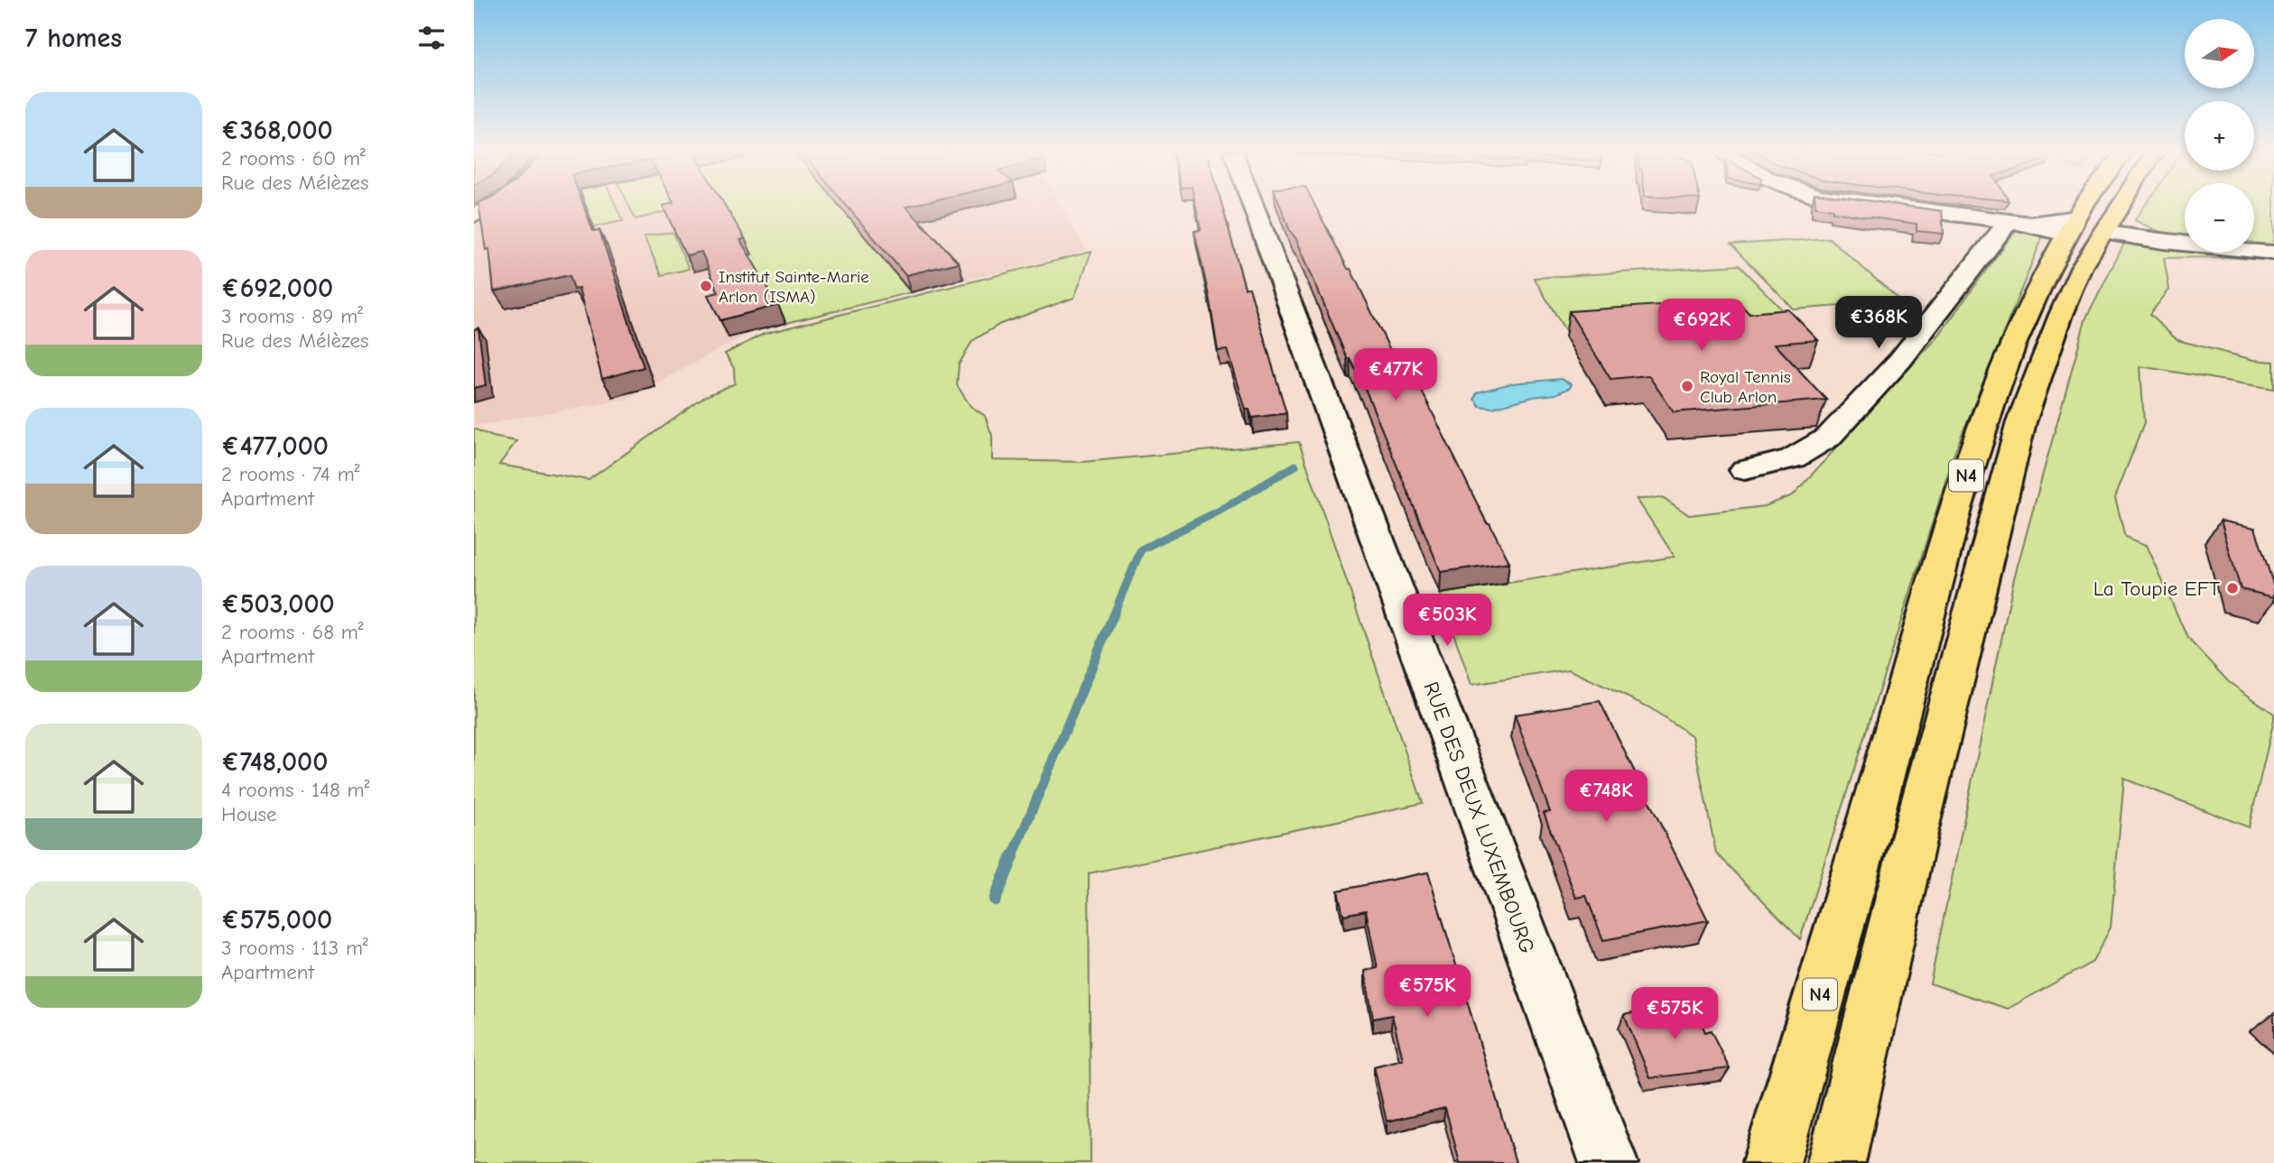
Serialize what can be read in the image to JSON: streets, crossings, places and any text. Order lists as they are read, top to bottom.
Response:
{
  "streets": {
    "main road": ["N4"],
    "street": ["RUE DES DEUX LUXEMBOURG"]
  },
  "places": ["Institut Sainte-Marie Arlon (ISMA)", "Royal Tennis Club Arlon", "La Toupie EFT"],
  "north": "right",
  "page": {
    "heading": "7 homes",
    "map_buttons": ["+", "−"],
    "list": [
      {
        "name": "€368,000",
        "note": "2 rooms · 60 m² · Rue des Mélèzes"
      },
      {
        "name": "€692,000",
        "note": "3 rooms · 89 m² · Rue des Mélèzes"
      },
      {
        "name": "€477,000",
        "note": "2 rooms · 74 m² · Apartment"
      },
      {
        "name": "€503,000",
        "note": "2 rooms · 68 m² · Apartment"
      },
      {
        "name": "€748,000",
        "note": "4 rooms · 148 m² · House"
      },
      {
        "name": "€575,000",
        "note": "3 rooms · 113 m² · Apartment"
      }
    ],
    "price": [
      "€368K",
      "€692K",
      "€477K",
      "€503K",
      "€748K",
      "€575K",
      "€575K"
    ]
  }
}
